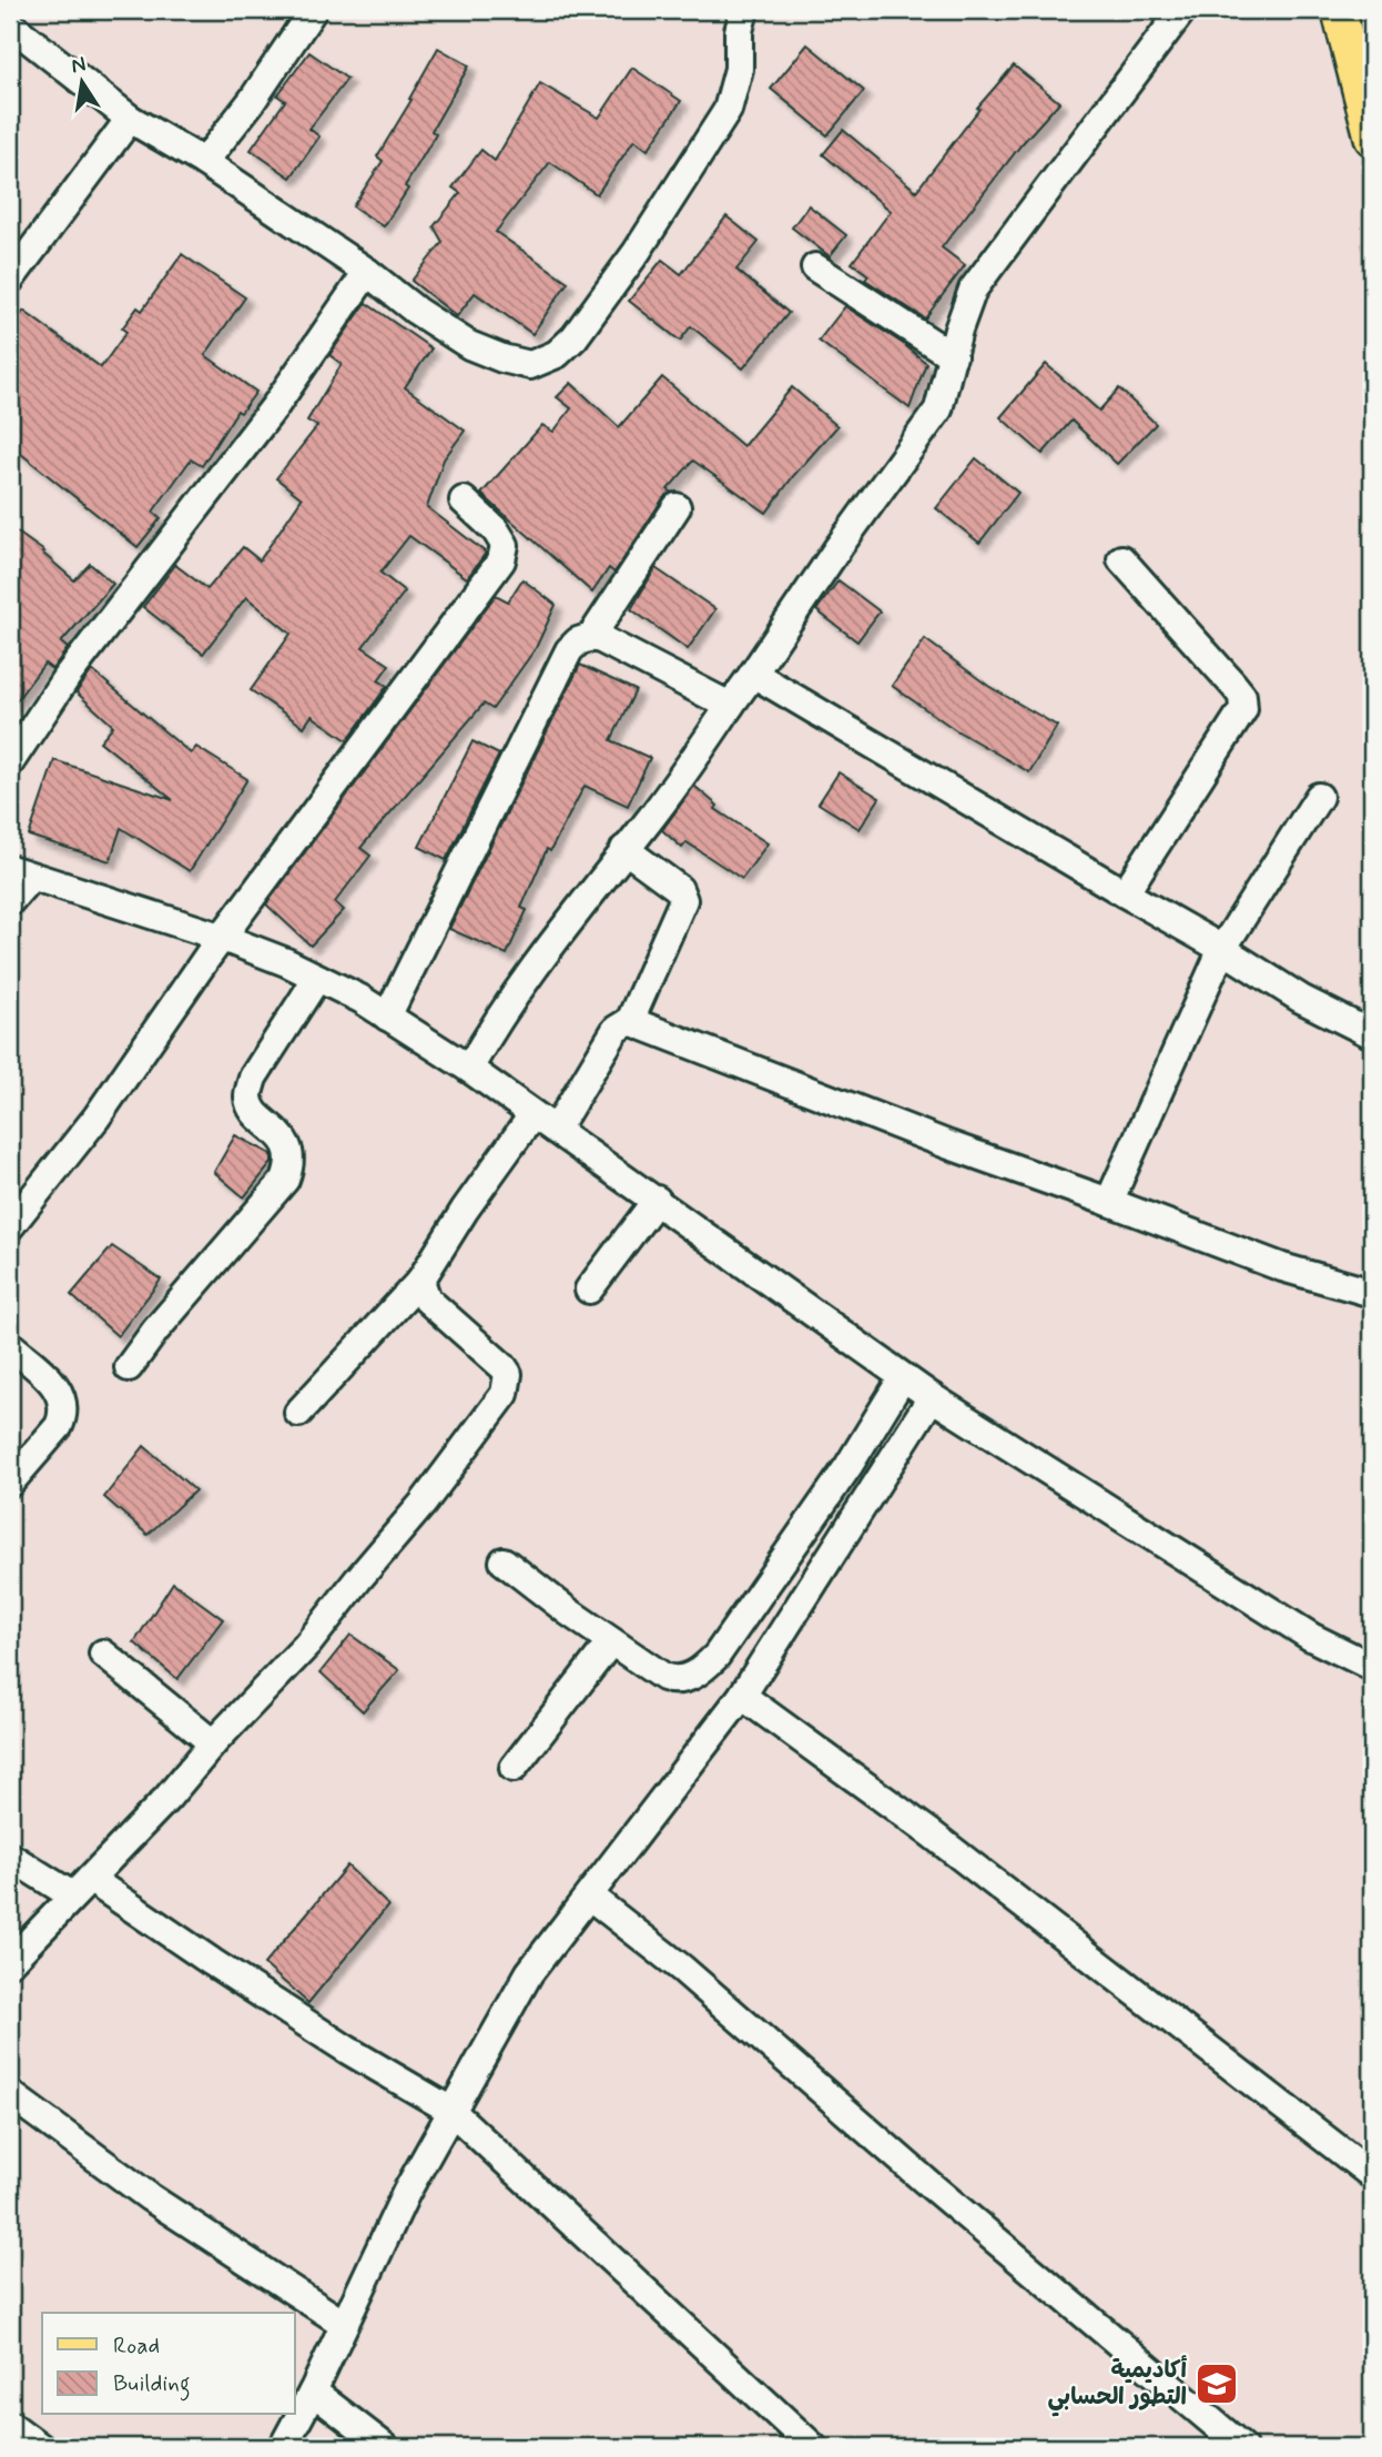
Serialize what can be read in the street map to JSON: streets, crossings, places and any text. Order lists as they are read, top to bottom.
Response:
{
  "places": {
    "school or university": ["أكاديمية التطور الحسابي"]
  },
  "legend": ["Road", "Building"],
  "north": "top"
}
